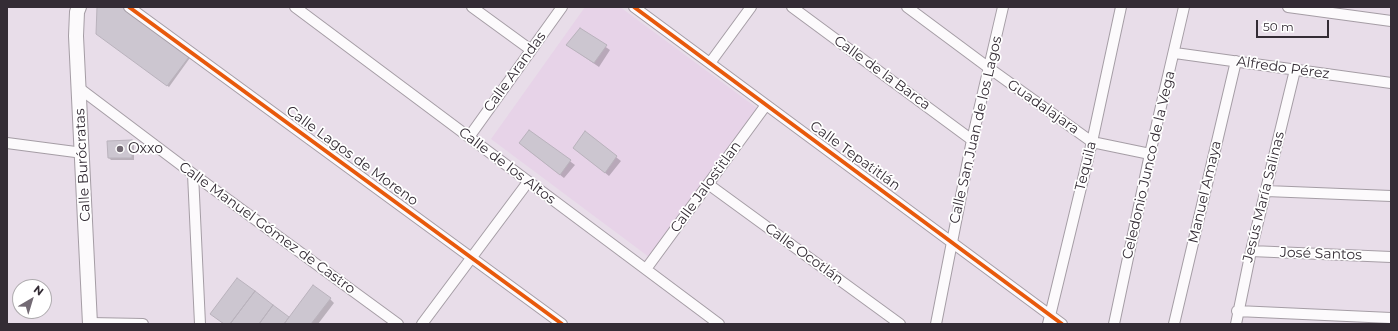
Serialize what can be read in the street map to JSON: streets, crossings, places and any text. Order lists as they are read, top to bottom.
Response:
{
  "streets": {
    "street": [
      "Alfredo Pérez",
      "Calle Arandas",
      "Calle de la Barca",
      "Guadalajara",
      "Calle San Juan de los Lagos",
      "Calle Lagos de Moreno",
      "Calle Tepatitlán",
      "Calle Burócratas",
      "Celedonio Junco de la Vega",
      "Calle de los Altos",
      "Tequila",
      "Calle Jalostitlan",
      "Manuel Amaya",
      "Jesús María Salinas",
      "Calle Manuel Gómez de Castro",
      "Calle Ocotlán",
      "José Santos"
    ]
  },
  "crossings": [
    ["Alfredo Pérez", "Celedonio Junco de la Vega"],
    ["Alfredo Pérez", "Manuel Amaya"],
    ["Alfredo Pérez", "Jesús María Salinas"],
    ["Calle Arandas", "Calle de los Altos"],
    ["Calle de la Barca", "Calle San Juan de los Lagos"],
    ["Guadalajara", "Calle San Juan de los Lagos"],
    ["Guadalajara", "Celedonio Junco de la Vega"],
    ["Guadalajara", "Tequila"],
    ["Calle San Juan de los Lagos", "Calle Tepatitlán"],
    ["Calle Tepatitlán", "Tequila"],
    ["Calle Tepatitlán", "Calle Jalostitlan"],
    ["Calle Burócratas", "Calle Manuel Gómez de Castro"],
    ["Calle de los Altos", "Calle Jalostitlan"],
    ["Calle Jalostitlan", "Calle Ocotlán"],
    ["Jesús María Salinas", "José Santos"]
  ],
  "places": ["Oxxo"],
  "scale_bar": "50 m",
  "north": "top right"
}
